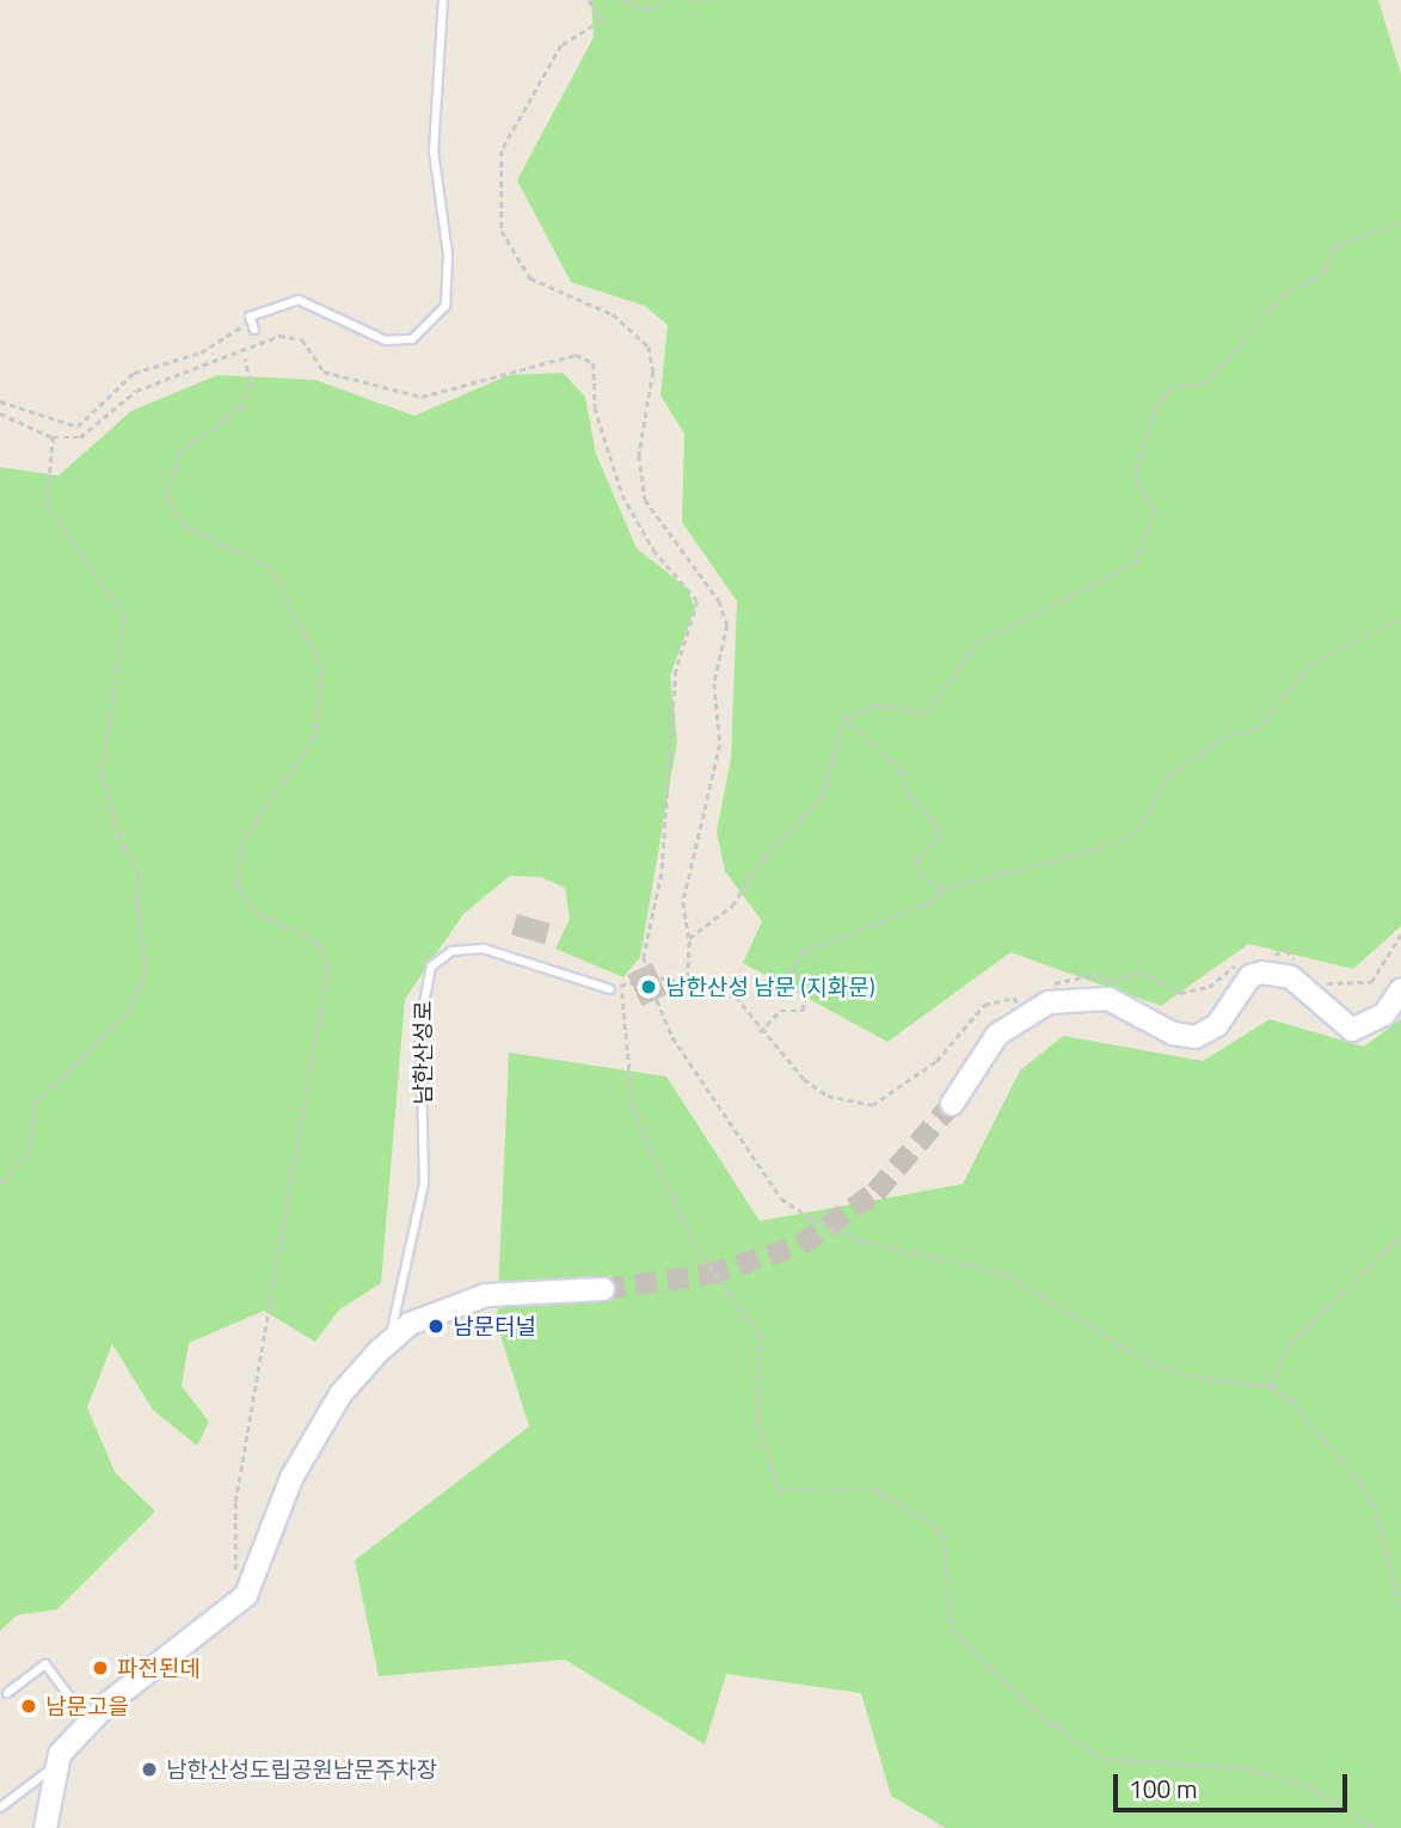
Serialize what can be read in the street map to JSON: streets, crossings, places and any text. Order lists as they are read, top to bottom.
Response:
{
  "streets": {
    "main road": ["남한산성로"]
  },
  "places": [
    "남한산성 남문 (지화문)",
    "남문터널",
    "파전된데",
    "남문고을",
    "남한산성도립공원남문주차장"
  ],
  "scale_bar": "100 m"
}
